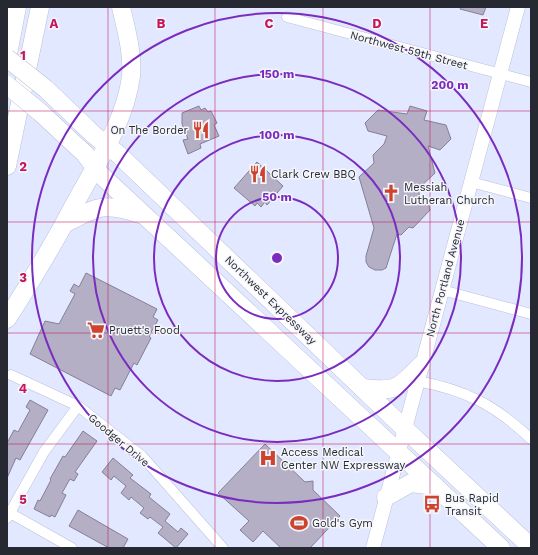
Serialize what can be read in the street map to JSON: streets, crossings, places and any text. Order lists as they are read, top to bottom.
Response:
{
  "streets": {
    "highway": ["Northwest Expressway"],
    "main road": ["North Portland Avenue"],
    "street": ["Northwest 59th Street", "Goodger Drive"]
  },
  "crossings": [
    ["Northwest 59th Street", "North Portland Avenue"],
    ["North Portland Avenue", "Northwest Expressway"]
  ],
  "places": {
    "restaurant": ["On The Border", "Clark Crew BBQ"],
    "church": ["Messiah Lutheran Church"],
    "supermarket": ["Pruett's Food"],
    "hospital": ["Access Medical Center NW Expressway"],
    "bus stop": ["Bus Rapid Transit"],
    "sports": ["Gold's Gym"]
  },
  "grid": {
    "columns": [
      "A",
      "B",
      "C",
      "D",
      "E"
    ],
    "rows": [
      "1",
      "2",
      "3",
      "4",
      "5"
    ]
  },
  "rings": [
    "150 m",
    "200 m",
    "100 m",
    "50 m"
  ]
}
